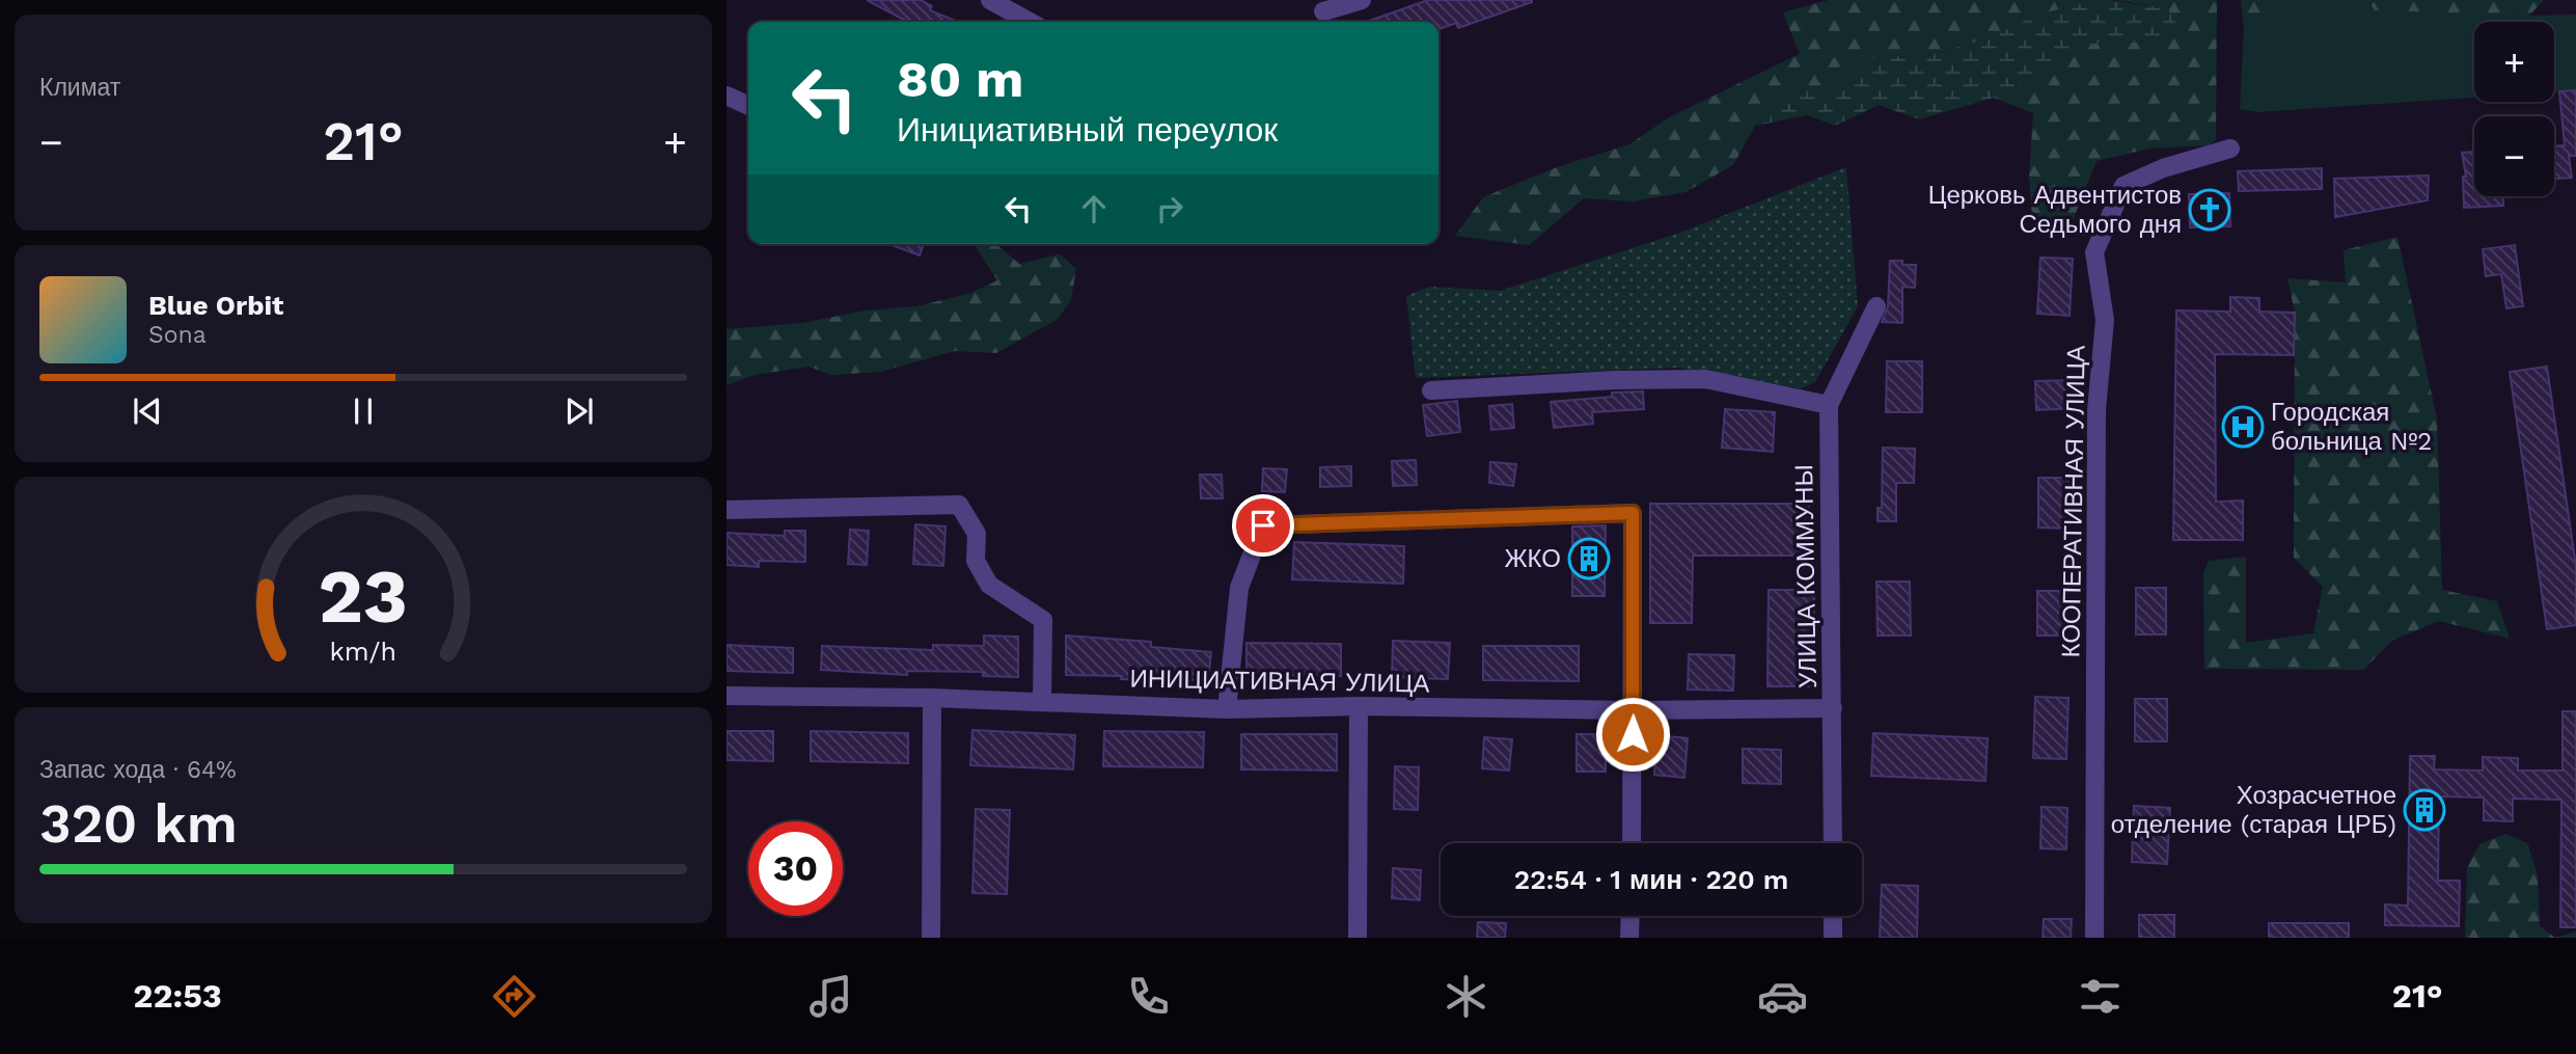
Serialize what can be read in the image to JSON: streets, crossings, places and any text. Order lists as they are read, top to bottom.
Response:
{
  "streets": {
    "street": ["КООПЕРАТИВНАЯ УЛИЦА", "УЛИЦА КОММУНЫ", "ИНИЦИАТИВНАЯ УЛИЦА"]
  },
  "crossings": [
    ["УЛИЦА КОММУНЫ", "ИНИЦИАТИВНАЯ УЛИЦА"]
  ],
  "places": {
    "church": ["Церковь Адвентистов Седьмого дня"],
    "hospital": ["Городская больница №2"],
    "building": ["ЖКО", "Хозрасчетное отделение (старая ЦРБ)"]
  },
  "page": {
    "tile": [
      "Климат",
      ["Запас хода · 64%", "320 km"]
    ],
    "map_buttons": ["+", "−"],
    "turn": ["80 m", "Инициативный переулок"],
    "heat": ["−", "21°", "+"],
    "song": ["Blue Orbit", "Sona"],
    "limit": "30",
    "trip": "22:54 · 1 мин · 220 m",
    "tabs": ["22:53", "21°"],
    "gauge": ["23", "km/h"]
  }
}
